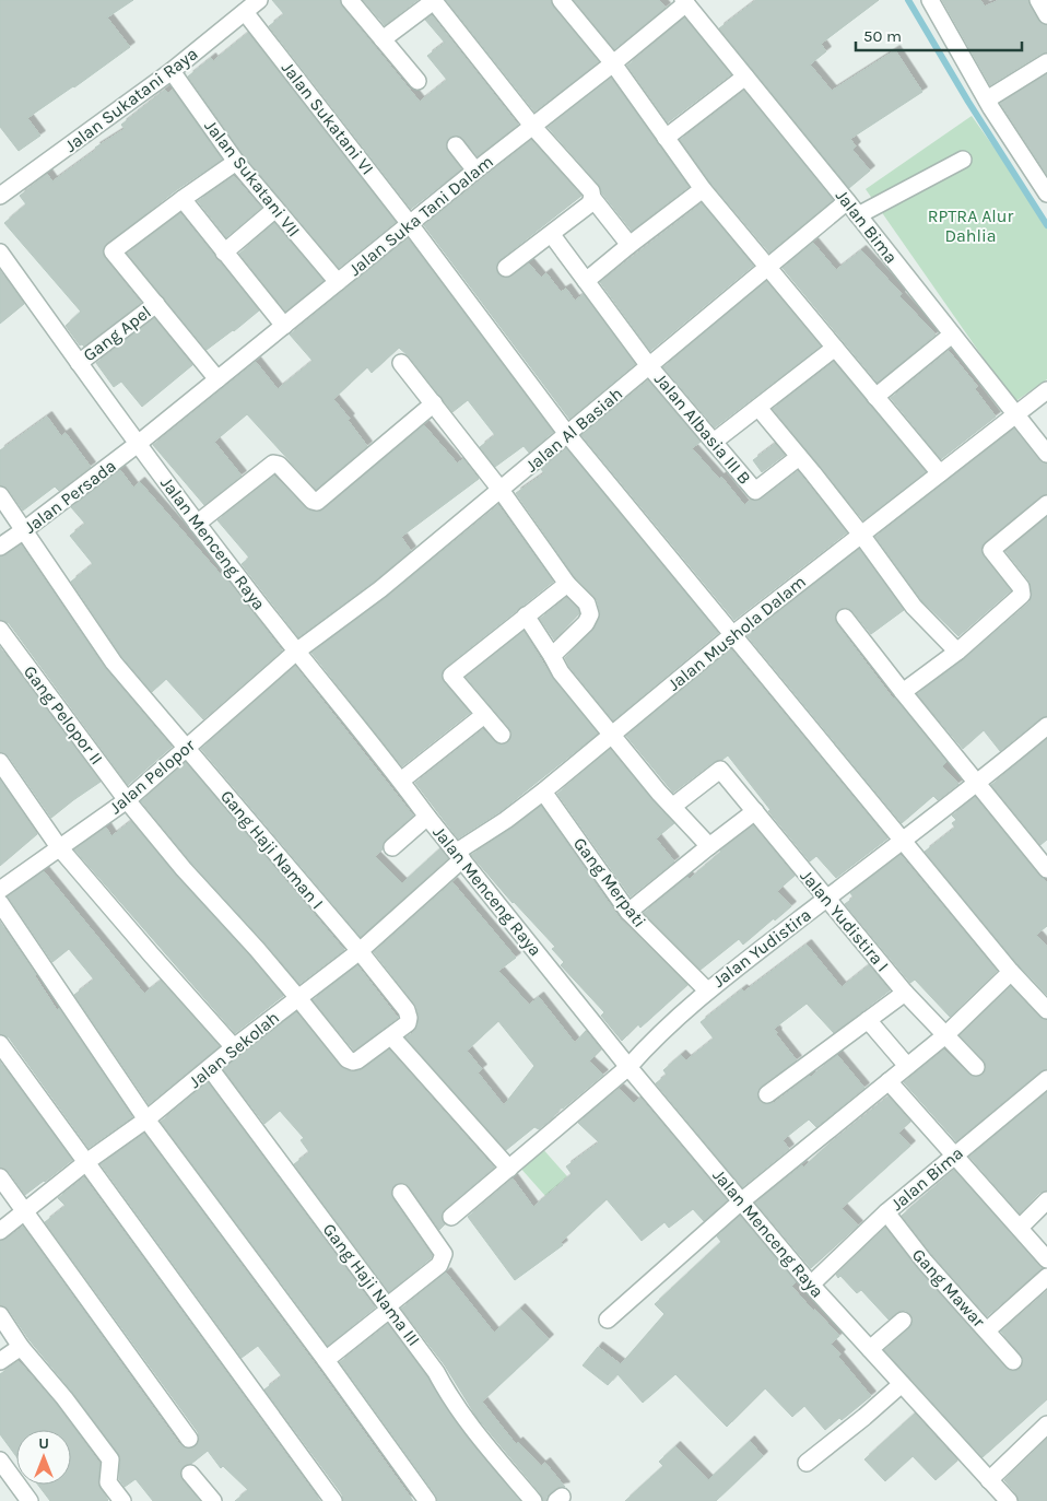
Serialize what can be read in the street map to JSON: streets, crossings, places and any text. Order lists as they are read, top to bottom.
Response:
{
  "streets": {
    "street": [
      "Jalan Sukatani Raya",
      "Jalan Sukatani VI",
      "Jalan Sukatani VII",
      "Jalan Suka Tani Dalam",
      "Jalan Bima",
      "Gang Apel",
      "Jalan Albasia III B",
      "Jalan Al Basiah",
      "Jalan Persada",
      "Jalan Menceng Raya",
      "Jalan Mushola Dalam",
      "Gang Pelopor II",
      "Jalan Pelopor",
      "Gang Haji Naman I",
      "Gang Merpati",
      "Jalan Yudistira I",
      "Jalan Yudistira",
      "Jalan Sekolah",
      "Gang Haji Nama III",
      "Gang Mawar"
    ]
  },
  "crossings": [
    ["Jalan Sukatani Raya", "Jalan Sukatani VI"],
    ["Jalan Sukatani Raya", "Jalan Sukatani VII"],
    ["Jalan Sukatani VI", "Jalan Suka Tani Dalam"],
    ["Jalan Sukatani VI", "Jalan Al Basiah"],
    ["Jalan Sukatani VI", "Jalan Mushola Dalam"],
    ["Jalan Sukatani VI", "Jalan Yudistira"],
    ["Jalan Sukatani VII", "Jalan Suka Tani Dalam"],
    ["Jalan Suka Tani Dalam", "Jalan Bima"],
    ["Jalan Suka Tani Dalam", "Gang Apel"],
    ["Jalan Suka Tani Dalam", "Jalan Persada"],
    ["Jalan Bima", "Jalan Al Basiah"],
    ["Jalan Bima", "Jalan Menceng Raya"],
    ["Jalan Bima", "Jalan Mushola Dalam"],
    ["Jalan Bima", "Gang Mawar"],
    ["Gang Apel", "Jalan Menceng Raya"],
    ["Jalan Albasia III B", "Jalan Al Basiah"],
    ["Jalan Al Basiah", "Jalan Menceng Raya"],
    ["Jalan Al Basiah", "Jalan Pelopor"],
    ["Jalan Persada", "Jalan Menceng Raya"],
    ["Jalan Persada", "Gang Haji Naman I"],
    ["Jalan Menceng Raya", "Jalan Mushola Dalam"],
    ["Jalan Menceng Raya", "Jalan Pelopor"],
    ["Jalan Menceng Raya", "Jalan Yudistira"],
    ["Jalan Menceng Raya", "Jalan Sekolah"],
    ["Jalan Mushola Dalam", "Gang Merpati"],
    ["Jalan Mushola Dalam", "Jalan Sekolah"],
    ["Gang Pelopor II", "Jalan Pelopor"],
    ["Gang Pelopor II", "Gang Haji Naman I"],
    ["Gang Pelopor II", "Jalan Sekolah"],
    ["Jalan Pelopor", "Gang Haji Naman I"],
    ["Gang Haji Naman I", "Jalan Sekolah"],
    ["Gang Merpati", "Jalan Yudistira"],
    ["Jalan Yudistira I", "Jalan Yudistira"],
    ["Jalan Sekolah", "Gang Haji Nama III"]
  ],
  "parks": ["RPTRA Alur Dahlia"],
  "scale_bar": "50 m",
  "north": "top"
}
